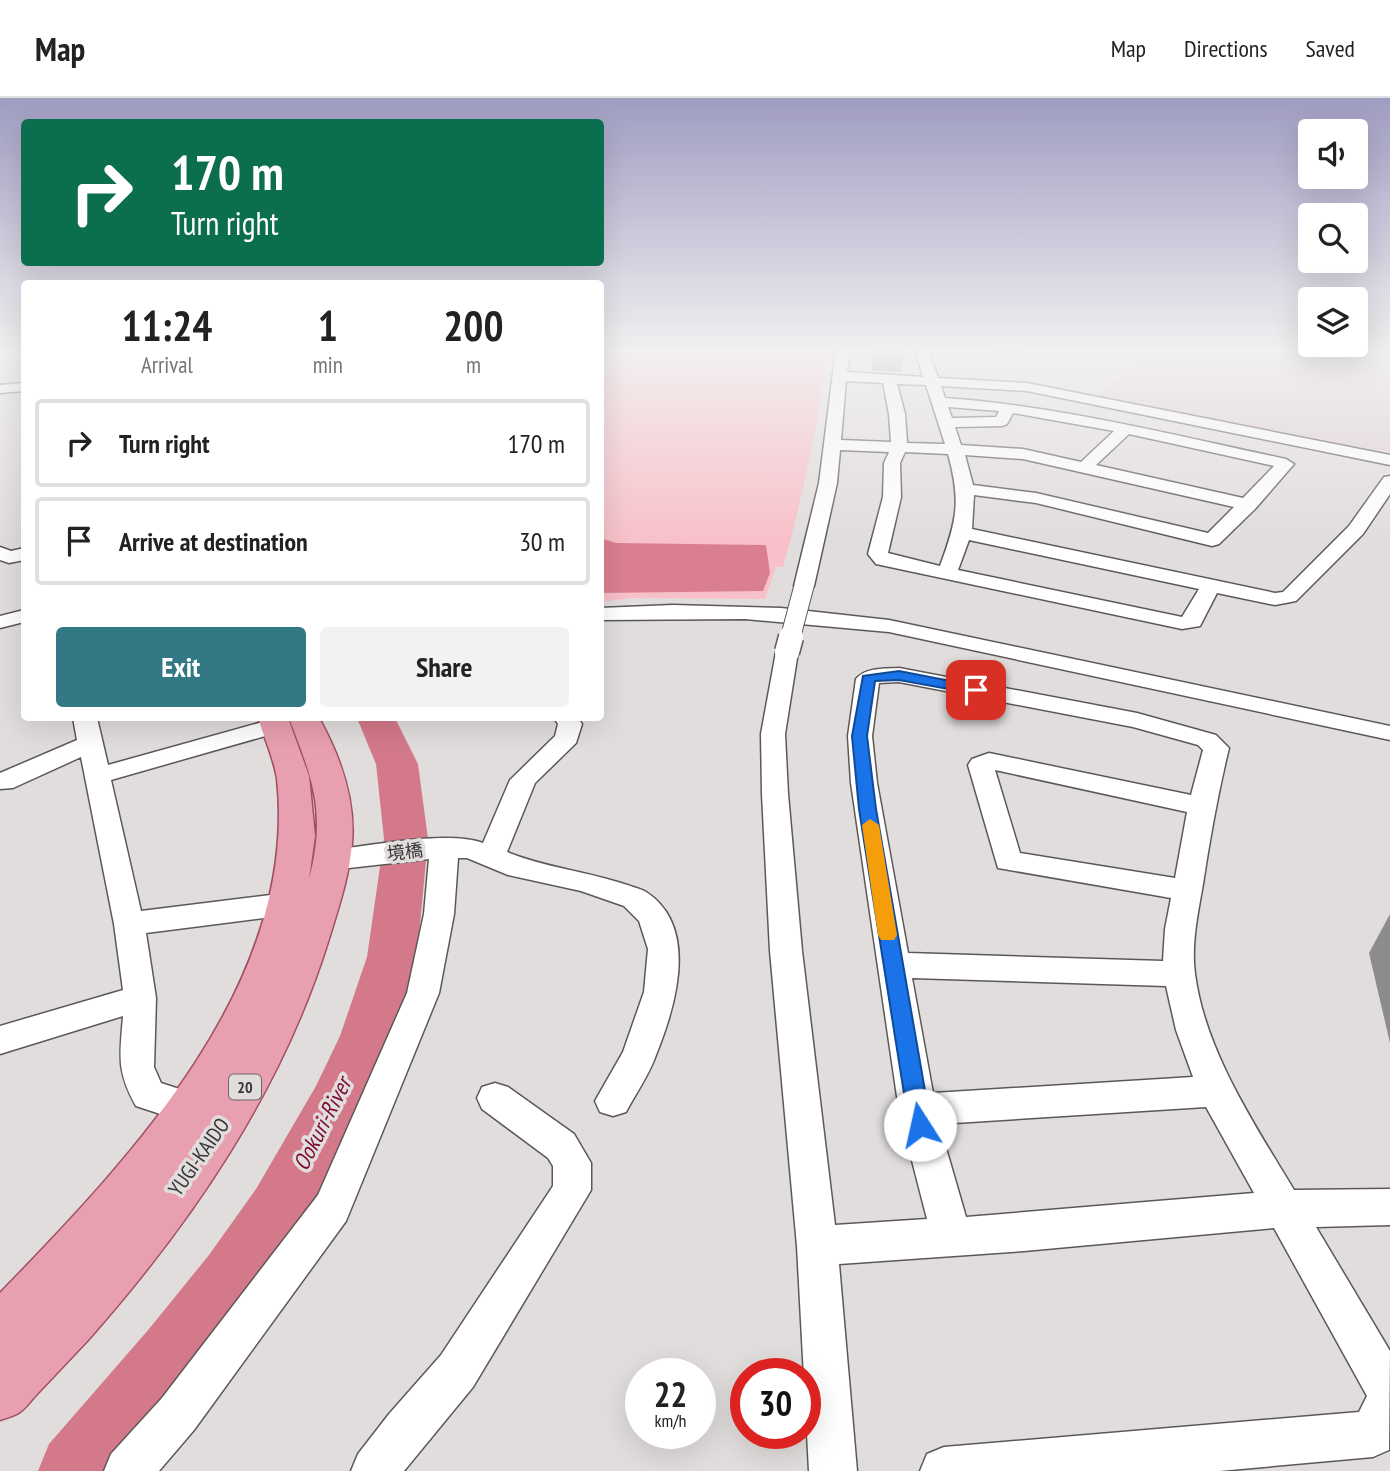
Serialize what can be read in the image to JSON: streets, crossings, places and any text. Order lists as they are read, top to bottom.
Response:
{
  "streets": {
    "main road": ["20", "YUGI-KAIDO"],
    "street": ["境橋"]
  },
  "crossings": [
    ["境橋", "YUGI-KAIDO"]
  ],
  "water": ["Ookuri-River"],
  "page": {
    "header": "Map",
    "nav": ["Map", "Directions", "Saved"],
    "turn": ["170 m", "Turn right"],
    "eta": [
      "11:24",
      "Arrival",
      "1",
      "min",
      "200",
      "m"
    ],
    "list": [
      {
        "name": "Turn right",
        "value": "170 m"
      },
      {
        "name": "Arrive at destination",
        "value": "30 m"
      }
    ],
    "buttons": ["Exit", "Share"],
    "speed": "22 km/h",
    "limit": "30"
  }
}
